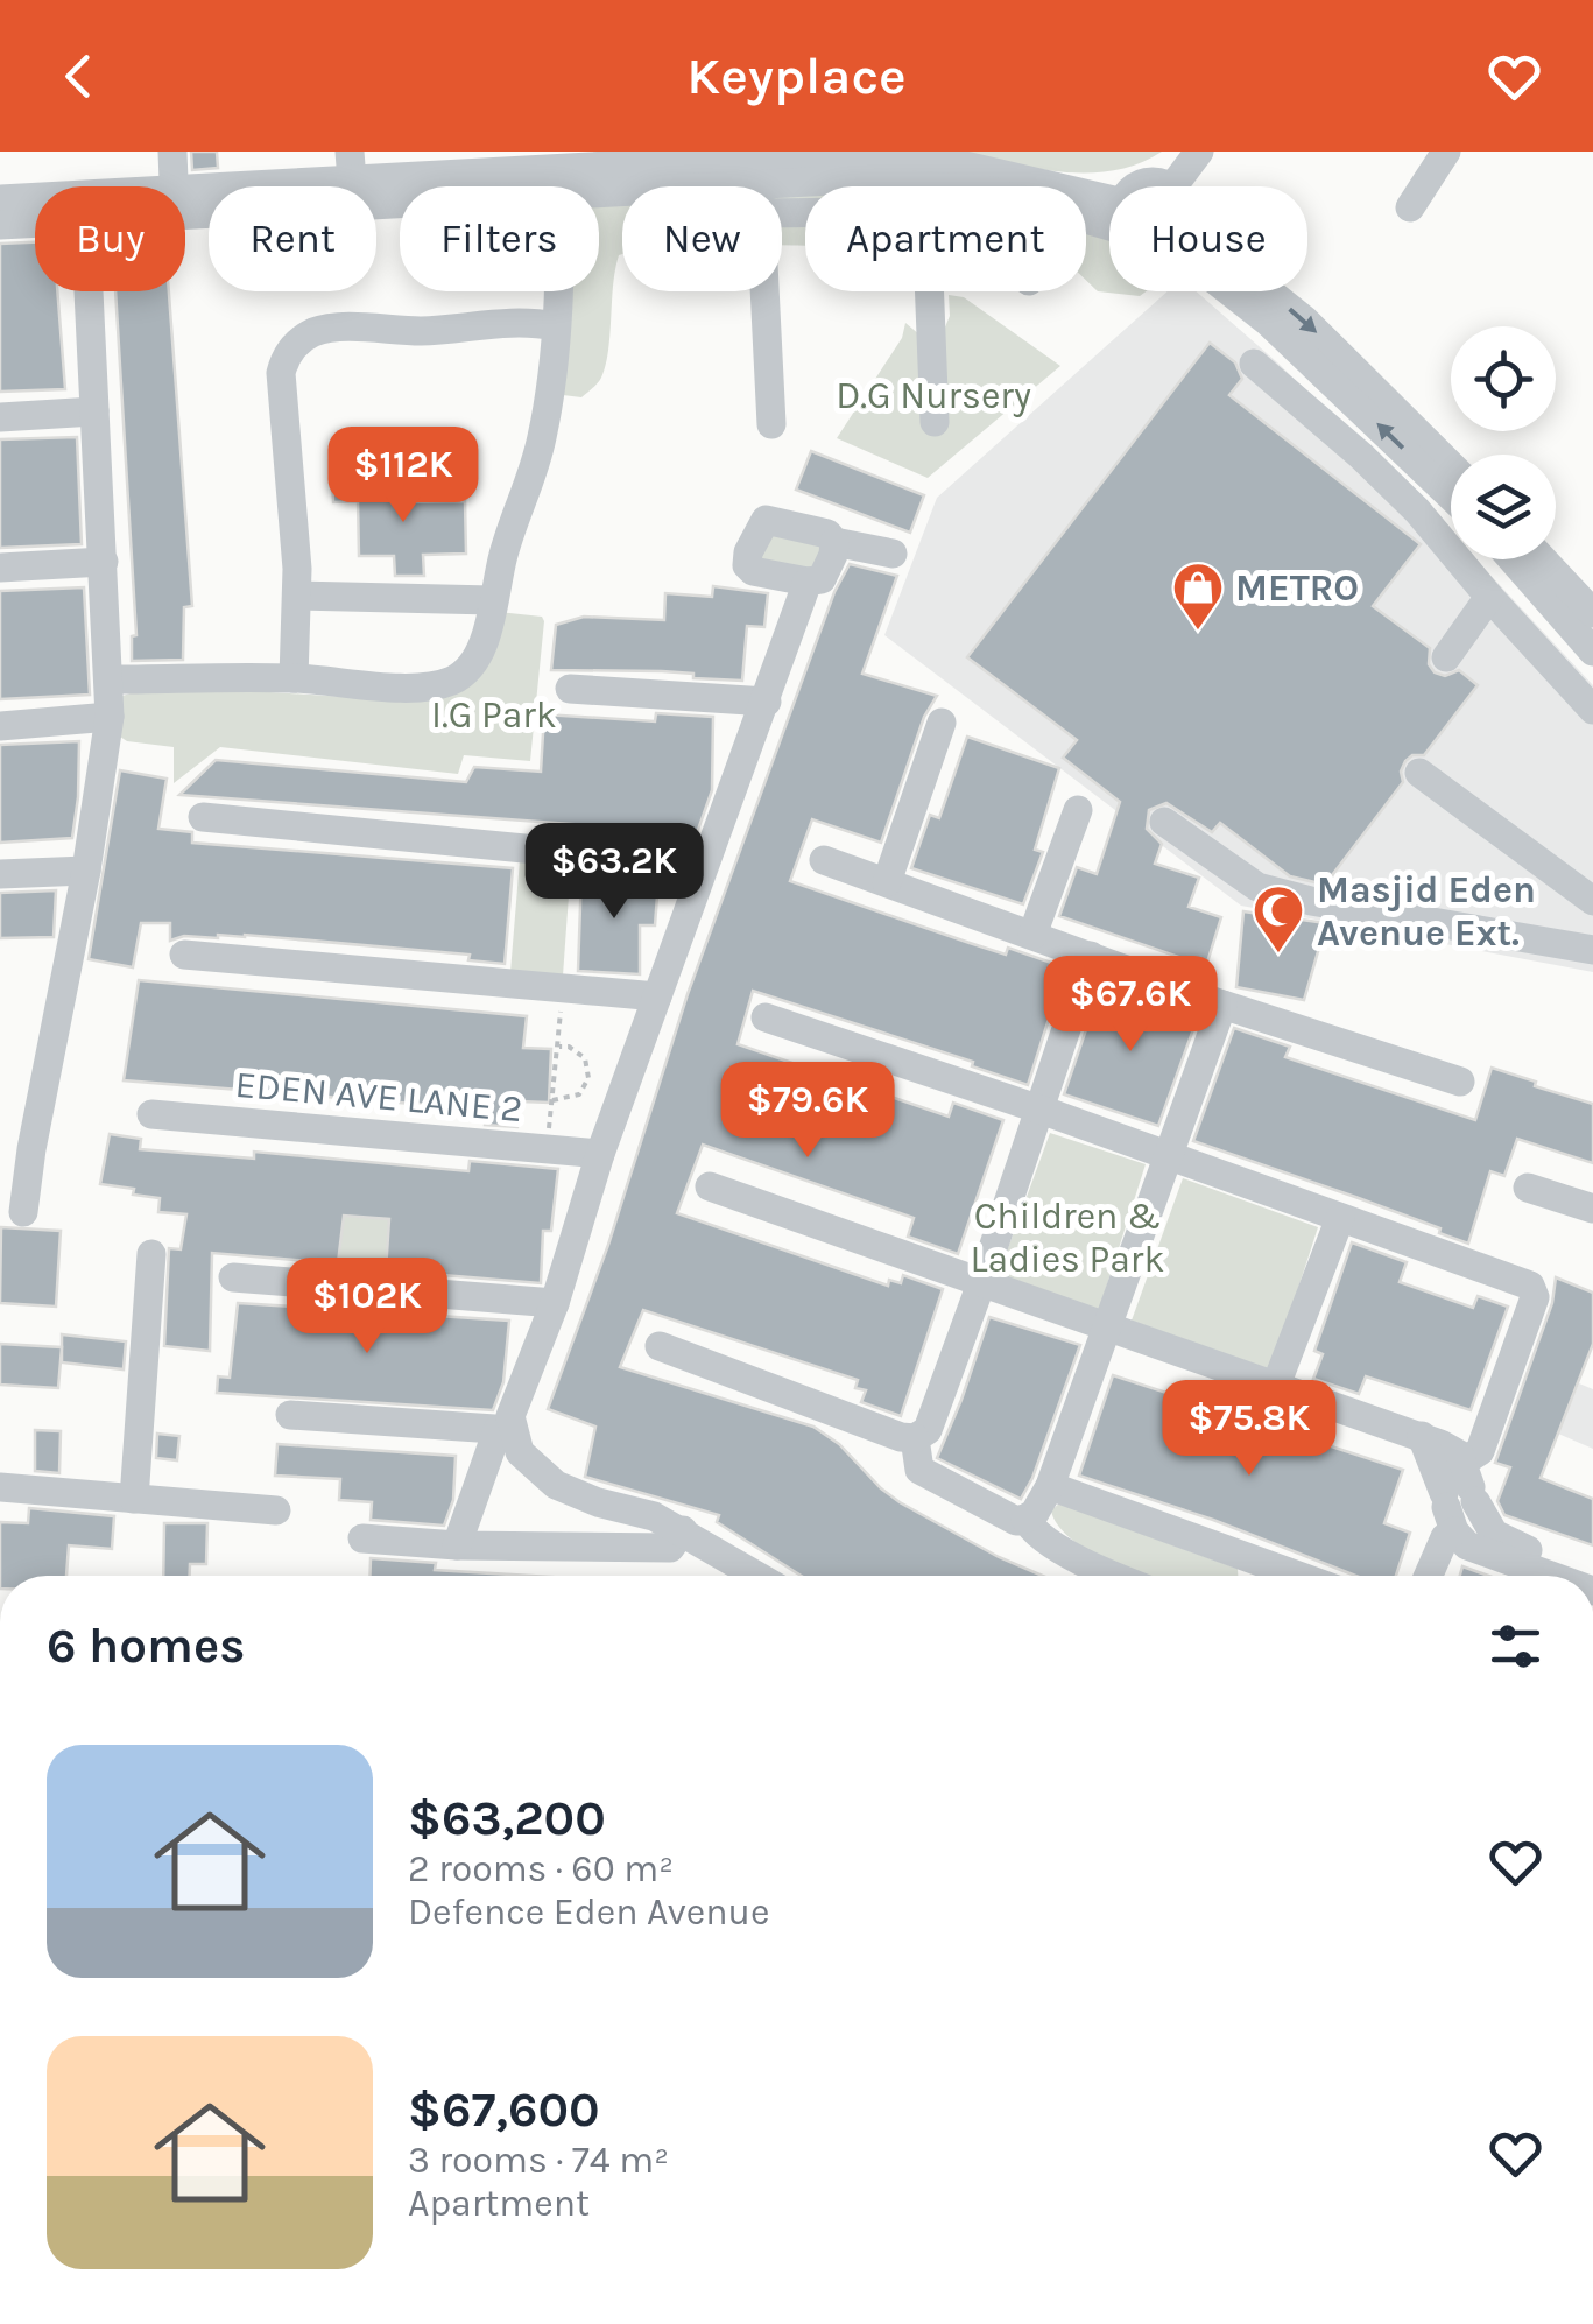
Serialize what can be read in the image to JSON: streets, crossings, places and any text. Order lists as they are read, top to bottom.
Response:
{
  "streets": {
    "street": ["EDEN AVE LANE 2"]
  },
  "parks": ["D.G Nursery", "I.G Park", "Children & Ladies Park"],
  "places": {
    "shop": ["METRO"],
    "mosque": ["Masjid Eden Avenue Ext."]
  },
  "page": {
    "header": "Keyplace",
    "chip": [
      "Buy",
      "Rent",
      "Filters",
      "New",
      "Apartment",
      "House"
    ],
    "price": [
      "$112K",
      "$63.2K",
      "$67.6K",
      "$79.6K",
      "$102K",
      "$75.8K"
    ],
    "heading": "6 homes",
    "list": [
      {
        "name": "$63,200",
        "note": "2 rooms · 60 m² · Defence Eden Avenue"
      },
      {
        "name": "$67,600",
        "note": "3 rooms · 74 m² · Apartment"
      }
    ]
  }
}
